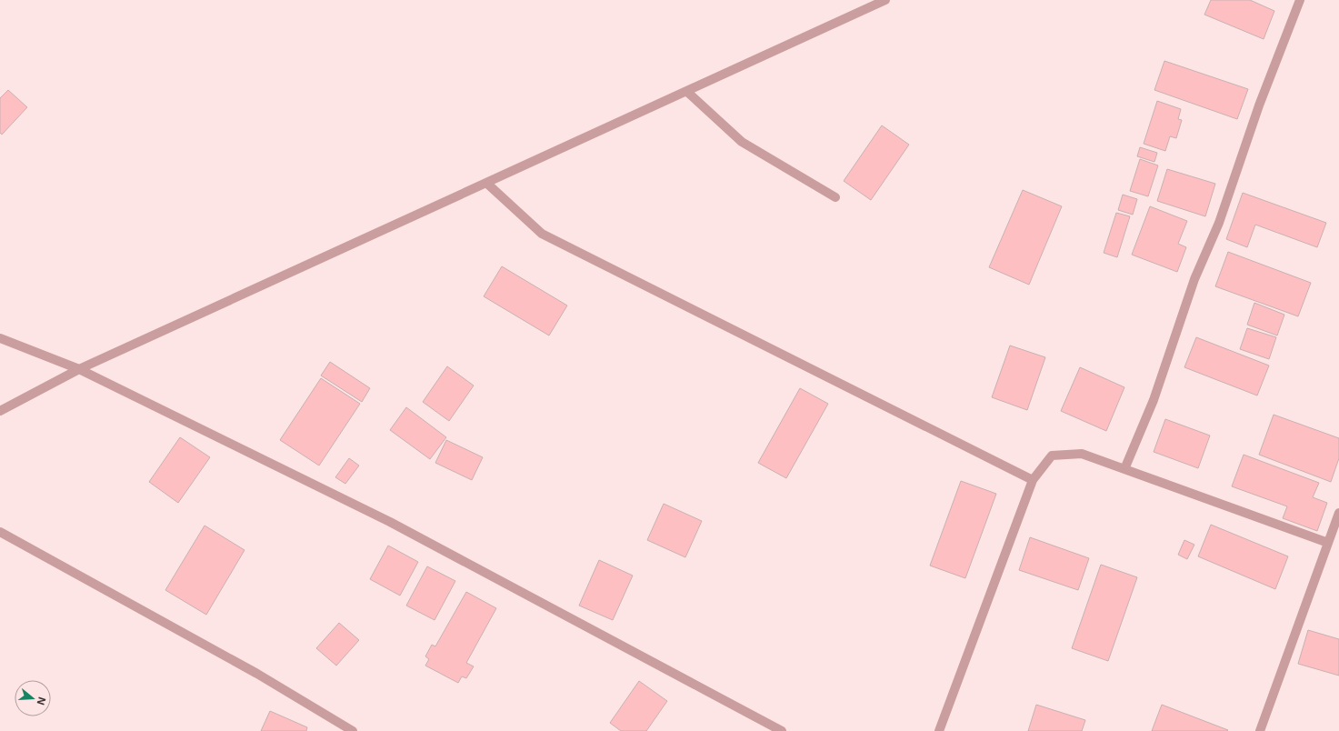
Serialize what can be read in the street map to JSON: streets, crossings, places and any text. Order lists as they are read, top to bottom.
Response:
{
  "north": "right"
}
